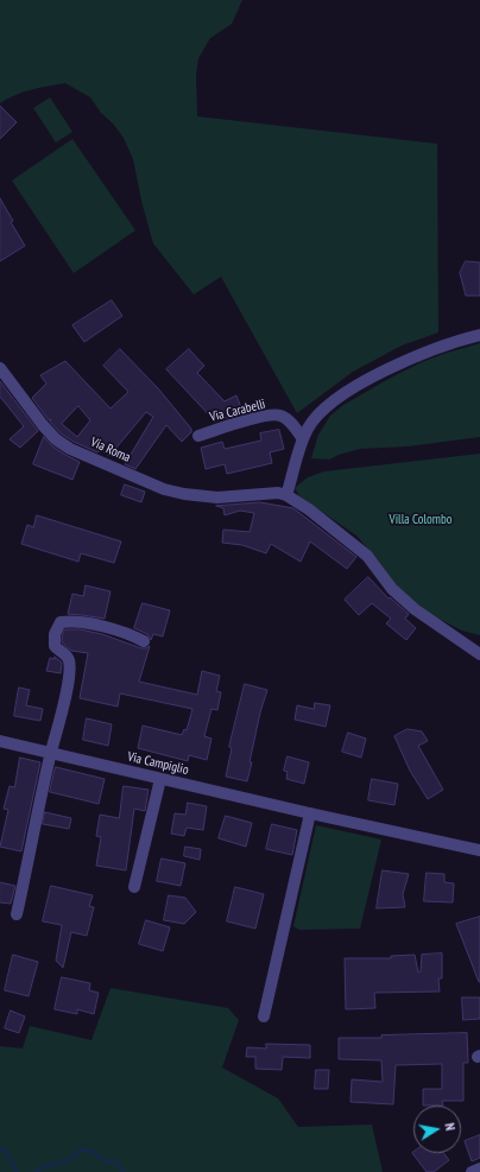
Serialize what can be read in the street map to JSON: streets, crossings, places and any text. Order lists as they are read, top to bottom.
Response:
{
  "streets": {
    "street": ["Via Carabelli", "Via Roma", "Via Campiglio"]
  },
  "parks": ["Villa Colombo"],
  "north": "right"
}
